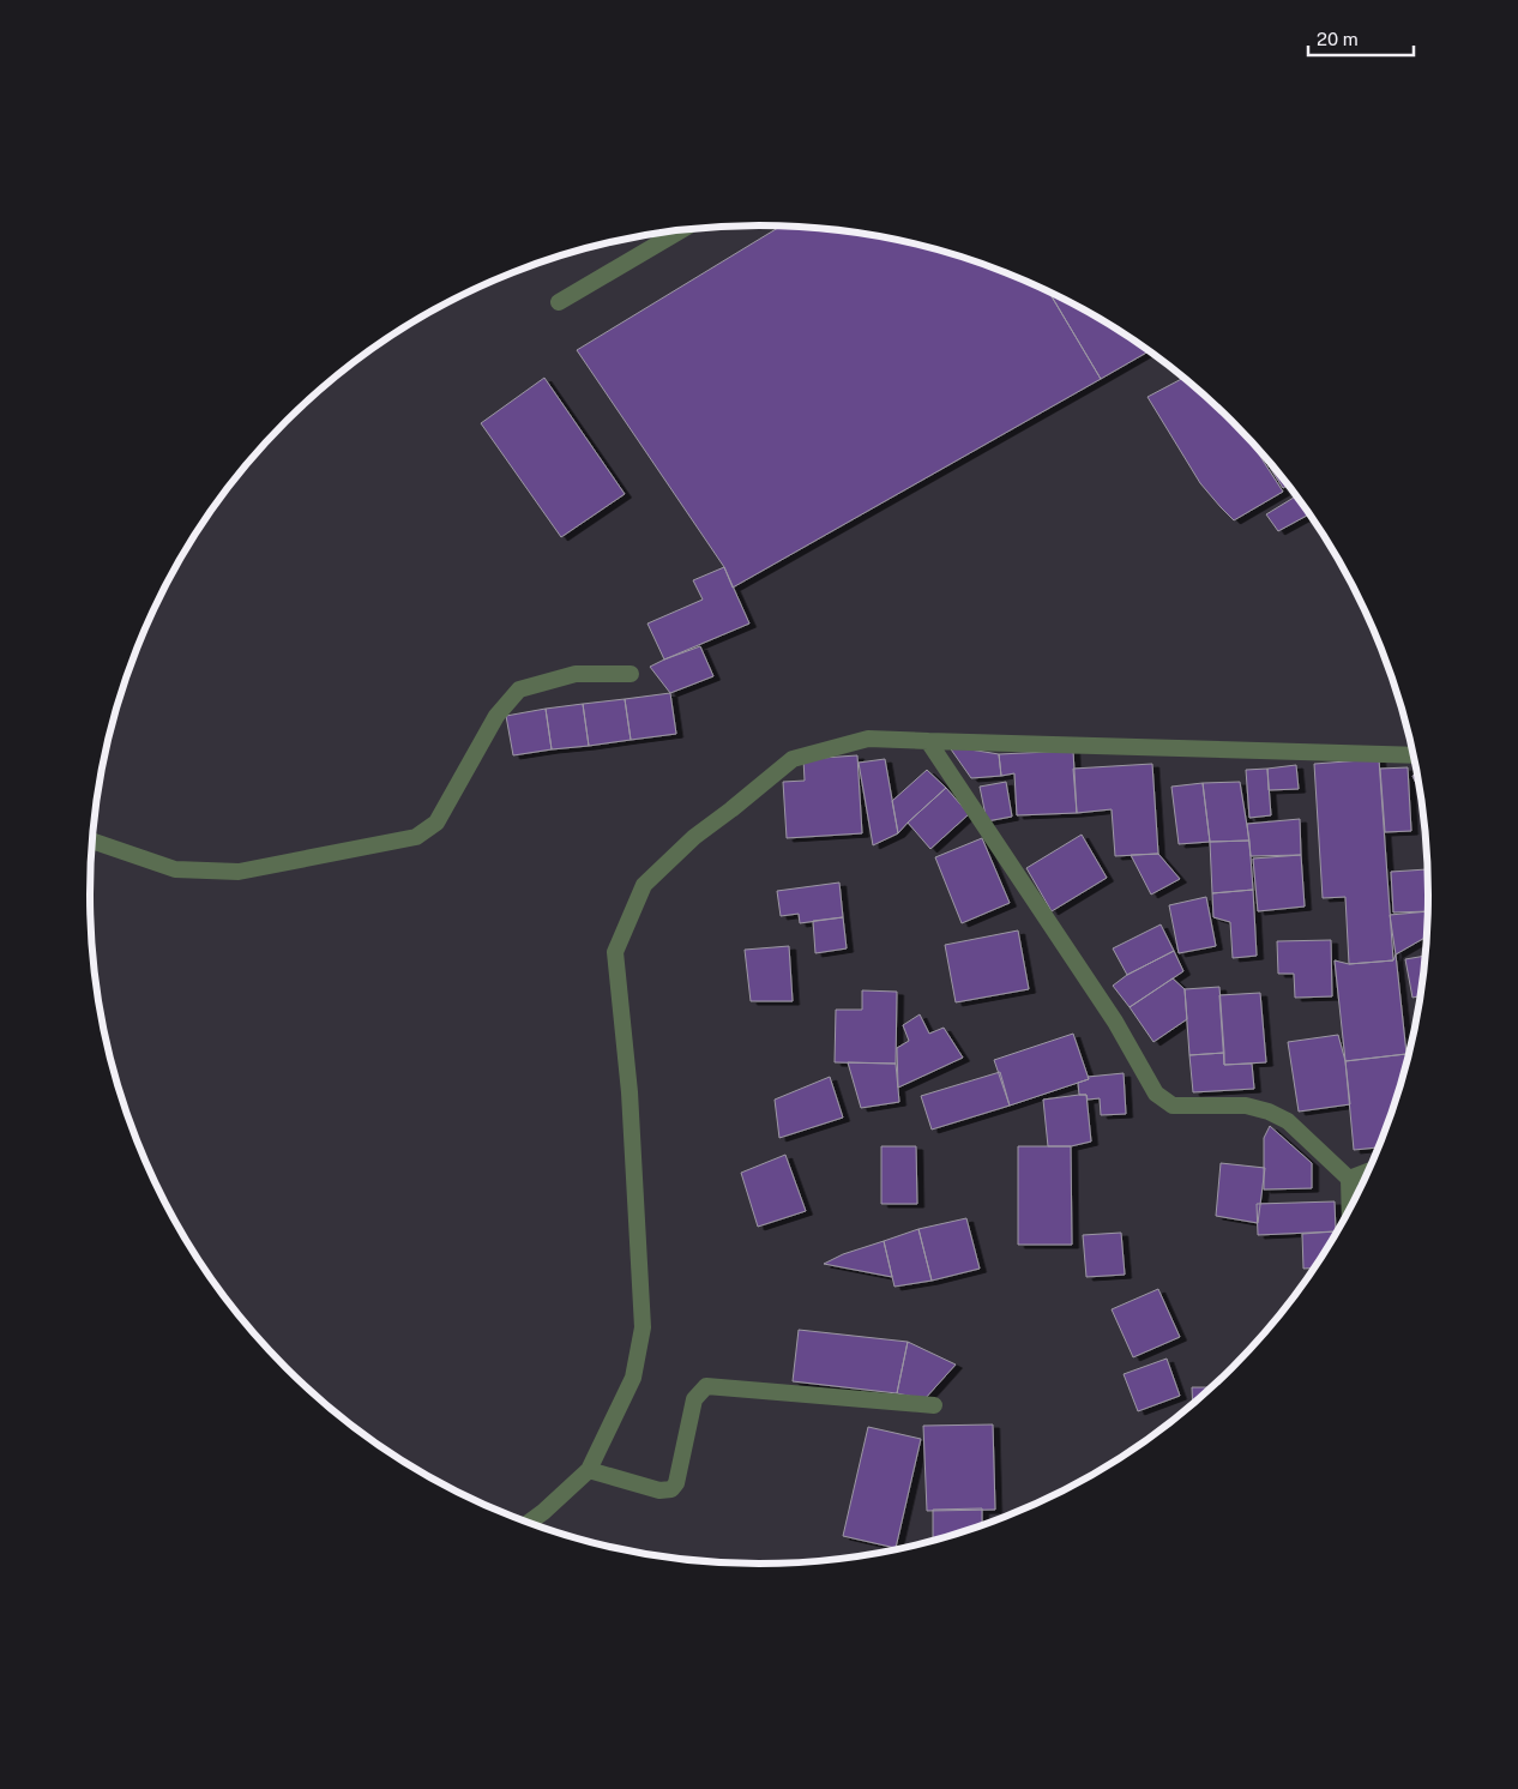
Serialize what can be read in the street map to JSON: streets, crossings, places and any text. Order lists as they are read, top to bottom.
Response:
{
  "scale_bar": "20 m"
}
